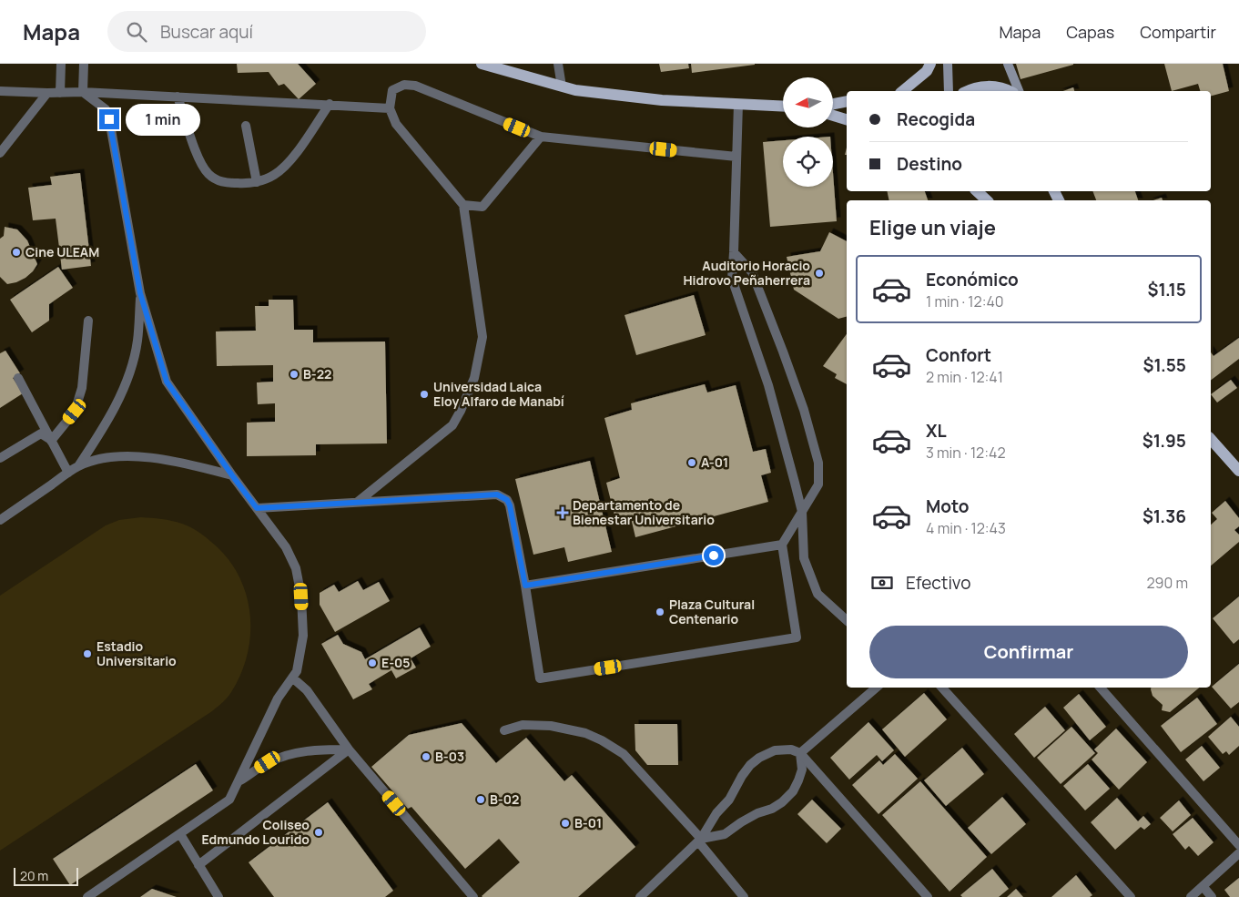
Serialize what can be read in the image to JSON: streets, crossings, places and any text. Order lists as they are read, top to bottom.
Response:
{
  "places": {
    "other": [
      "Cine ULEAM",
      "Auditorio Horacio Hidrovo Peñaherrera",
      "B-22",
      "Universidad Laica Eloy Alfaro de Manabí",
      "A-01",
      "Plaza Cultural Centenario",
      "Estadio Universitario",
      "E-05",
      "B-03",
      "B-02",
      "B-01",
      "Coliseo Edmundo Lourido"
    ],
    "health": ["Departamento de Bienestar Universitario"]
  },
  "scale_bar": "20 m",
  "north": "left",
  "page": {
    "header": "Mapa",
    "search": "Buscar aquí",
    "nav": ["Mapa", "Capas", "Compartir"],
    "banner": ["Recogida", "Destino"],
    "bubble": "1 min",
    "heading": "Elige un viaje",
    "list": [
      {
        "name": "Económico",
        "note": "1 min · 12:40",
        "value": "$1.15"
      },
      {
        "name": "Confort",
        "note": "2 min · 12:41",
        "value": "$1.55"
      },
      {
        "name": "XL",
        "note": "3 min · 12:42",
        "value": "$1.95"
      },
      {
        "name": "Moto",
        "note": "4 min · 12:43",
        "value": "$1.36"
      }
    ],
    "pay": ["Efectivo", "290 m"],
    "buttons": "Confirmar",
    "scale": "20 m"
  }
}
